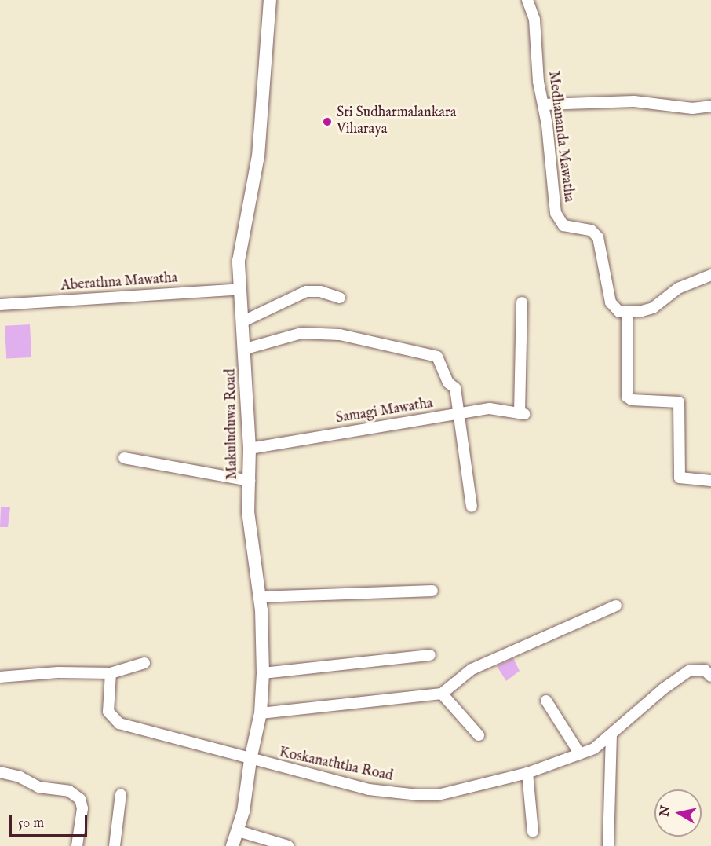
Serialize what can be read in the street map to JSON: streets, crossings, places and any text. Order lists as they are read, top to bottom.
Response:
{
  "streets": {
    "street": [
      "Medhananda Mawatha",
      "Aberathna Mawatha",
      "Samagi Mawatha",
      "Makuluduwa Road",
      "Koskanaththa Road"
    ]
  },
  "crossings": [
    ["Aberathna Mawatha", "Makuluduwa Road"],
    ["Samagi Mawatha", "Makuluduwa Road"],
    ["Makuluduwa Road", "Koskanaththa Road"]
  ],
  "places": ["Sri Sudharmalankara Viharaya"],
  "scale_bar": "50 m",
  "north": "left"
}
